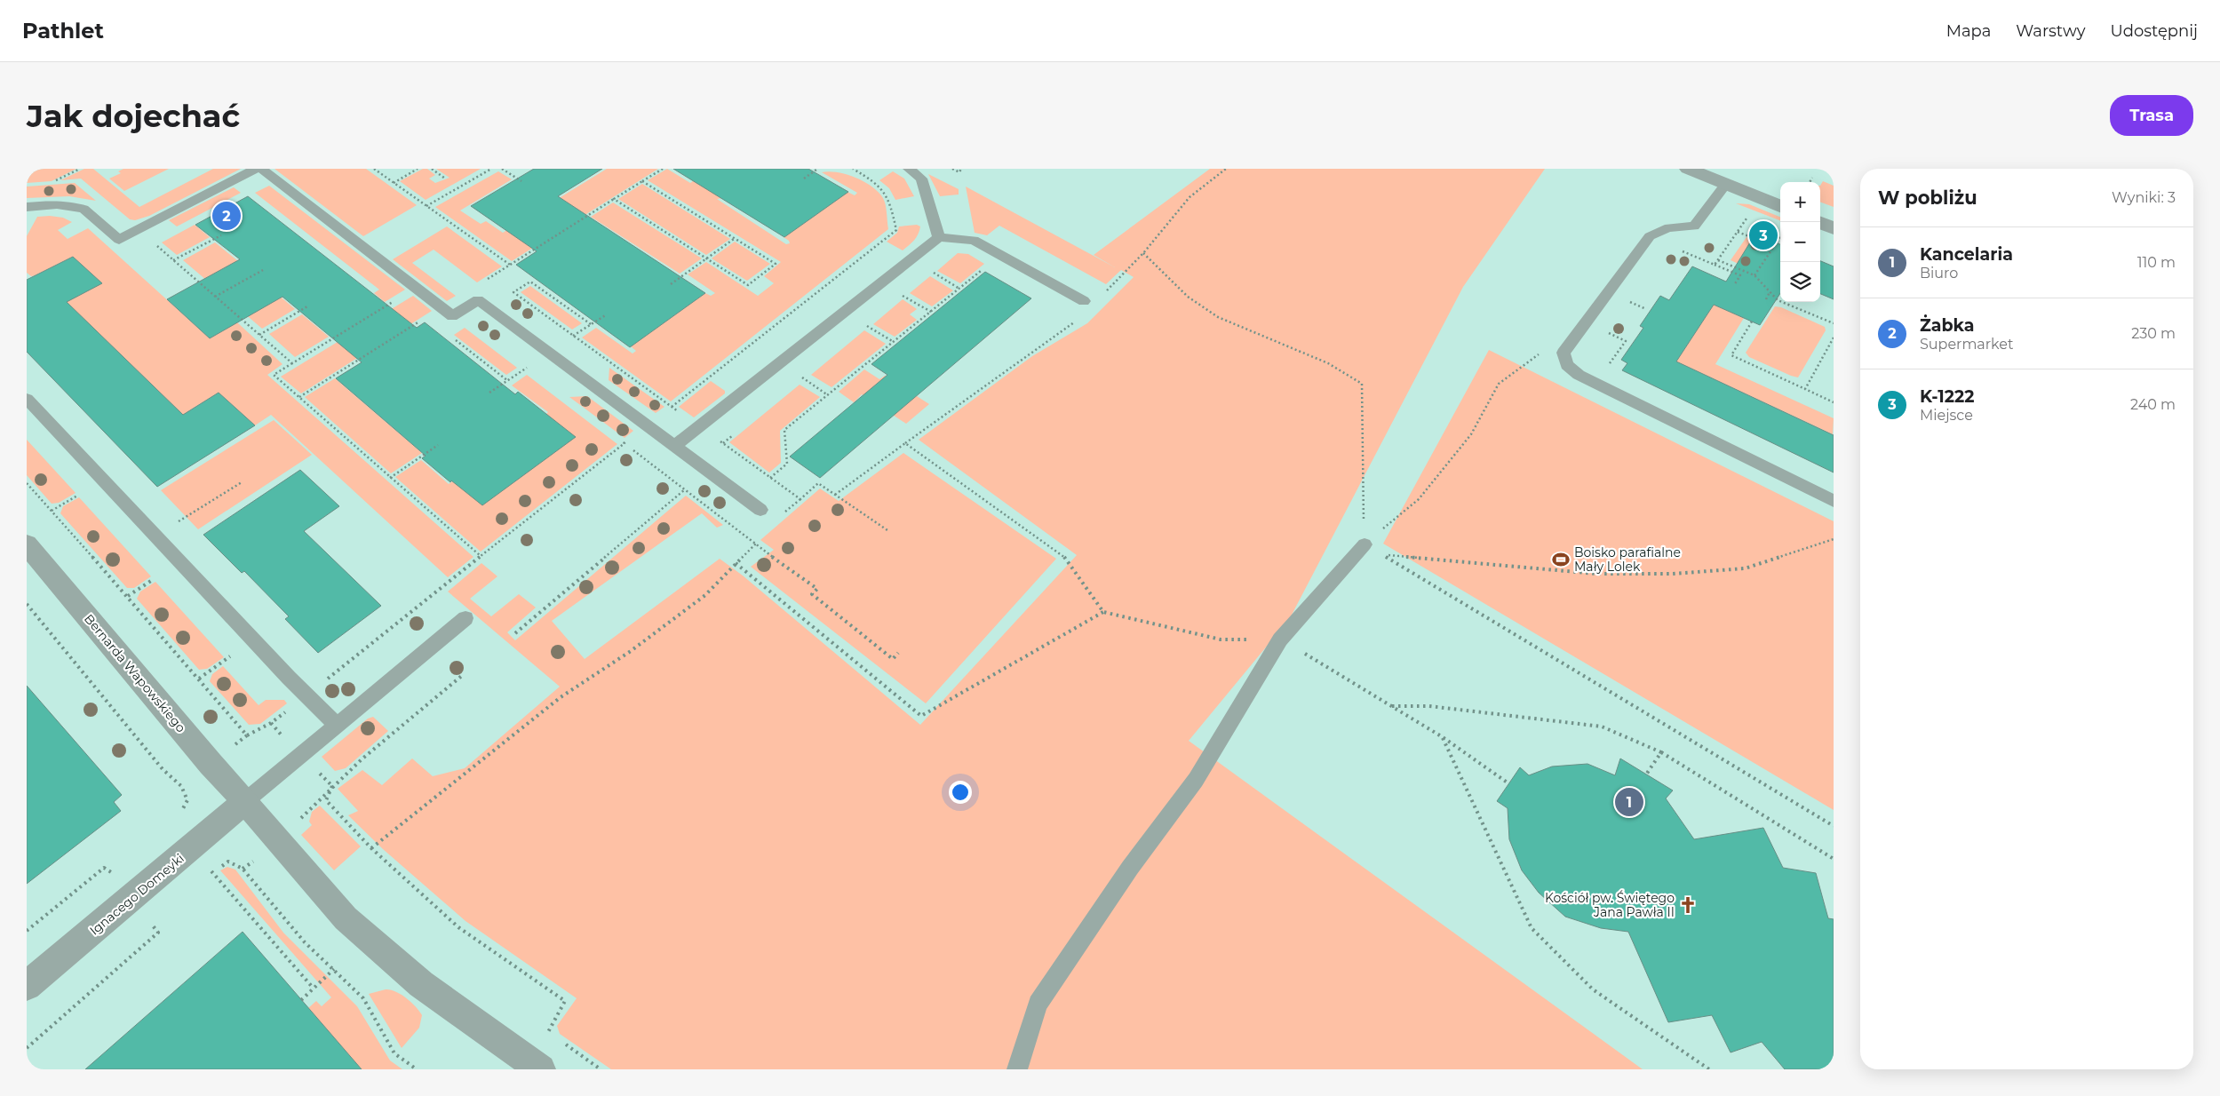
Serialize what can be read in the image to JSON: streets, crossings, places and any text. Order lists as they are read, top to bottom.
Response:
{
  "streets": {
    "street": ["Bernarda Wapowskiego", "Ignacego Domeyki"]
  },
  "crossings": [
    ["Bernarda Wapowskiego", "Ignacego Domeyki"]
  ],
  "places": {
    "sports": ["Boisko parafialne Mały Lolek"],
    "church": ["Kościół pw. Świętego Jana Pawła II"]
  },
  "page": {
    "header": "Pathlet",
    "nav": ["Mapa", "Warstwy", "Udostępnij"],
    "buttons": "Trasa",
    "title": "Jak dojechać",
    "heading": ["W pobliżu", "Wyniki: 3"],
    "map_buttons": ["+", "−"],
    "pins": ["2", "3", "1"],
    "list": [
      {
        "mark": "1",
        "name": "Kancelaria",
        "note": "Biuro",
        "value": "110 m"
      },
      {
        "mark": "2",
        "name": "Żabka",
        "note": "Supermarket",
        "value": "230 m"
      },
      {
        "mark": "3",
        "name": "K-1222",
        "note": "Miejsce",
        "value": "240 m"
      }
    ]
  }
}
